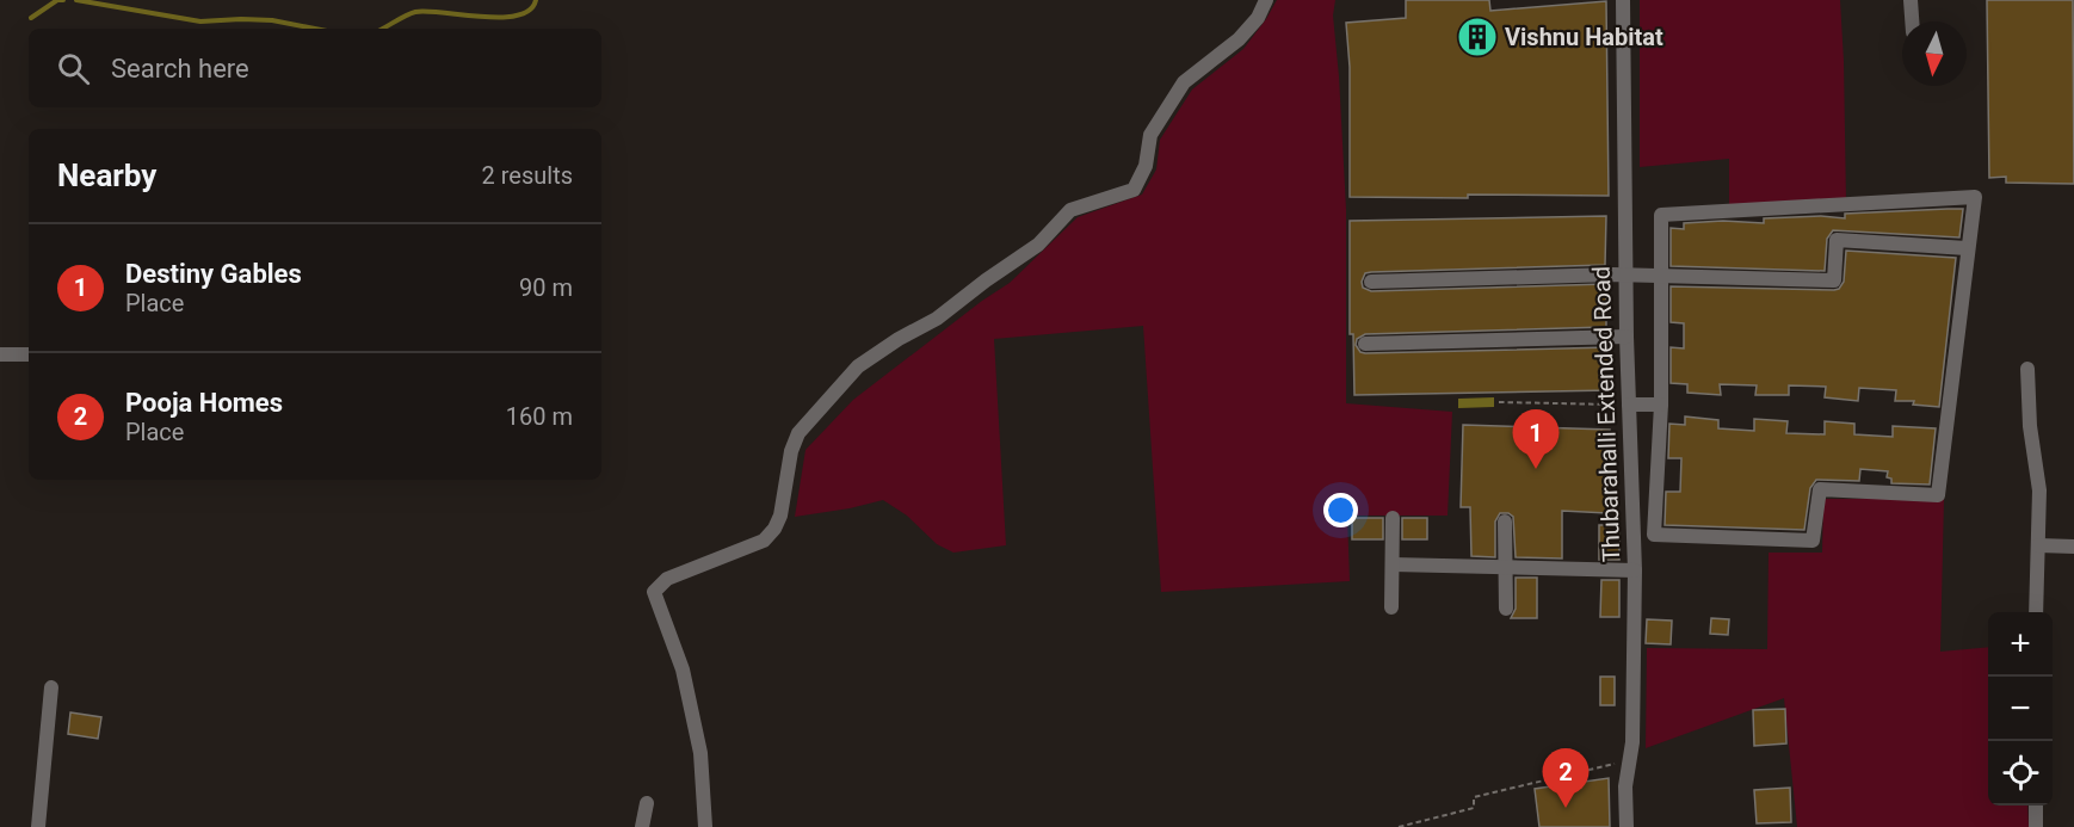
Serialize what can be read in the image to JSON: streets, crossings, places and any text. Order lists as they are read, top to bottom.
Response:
{
  "streets": {
    "street": ["Thubarahalli Extended Road"]
  },
  "places": {
    "building": ["Vishnu Habitat"]
  },
  "north": "bottom",
  "page": {
    "search": "Search here",
    "heading": ["Nearby", "2 results"],
    "list": [
      {
        "mark": "1",
        "name": "Destiny Gables",
        "note": "Place",
        "value": "90 m"
      },
      {
        "mark": "2",
        "name": "Pooja Homes",
        "note": "Place",
        "value": "160 m"
      }
    ],
    "pins": ["1", "2"],
    "map_buttons": ["+", "−"]
  }
}
